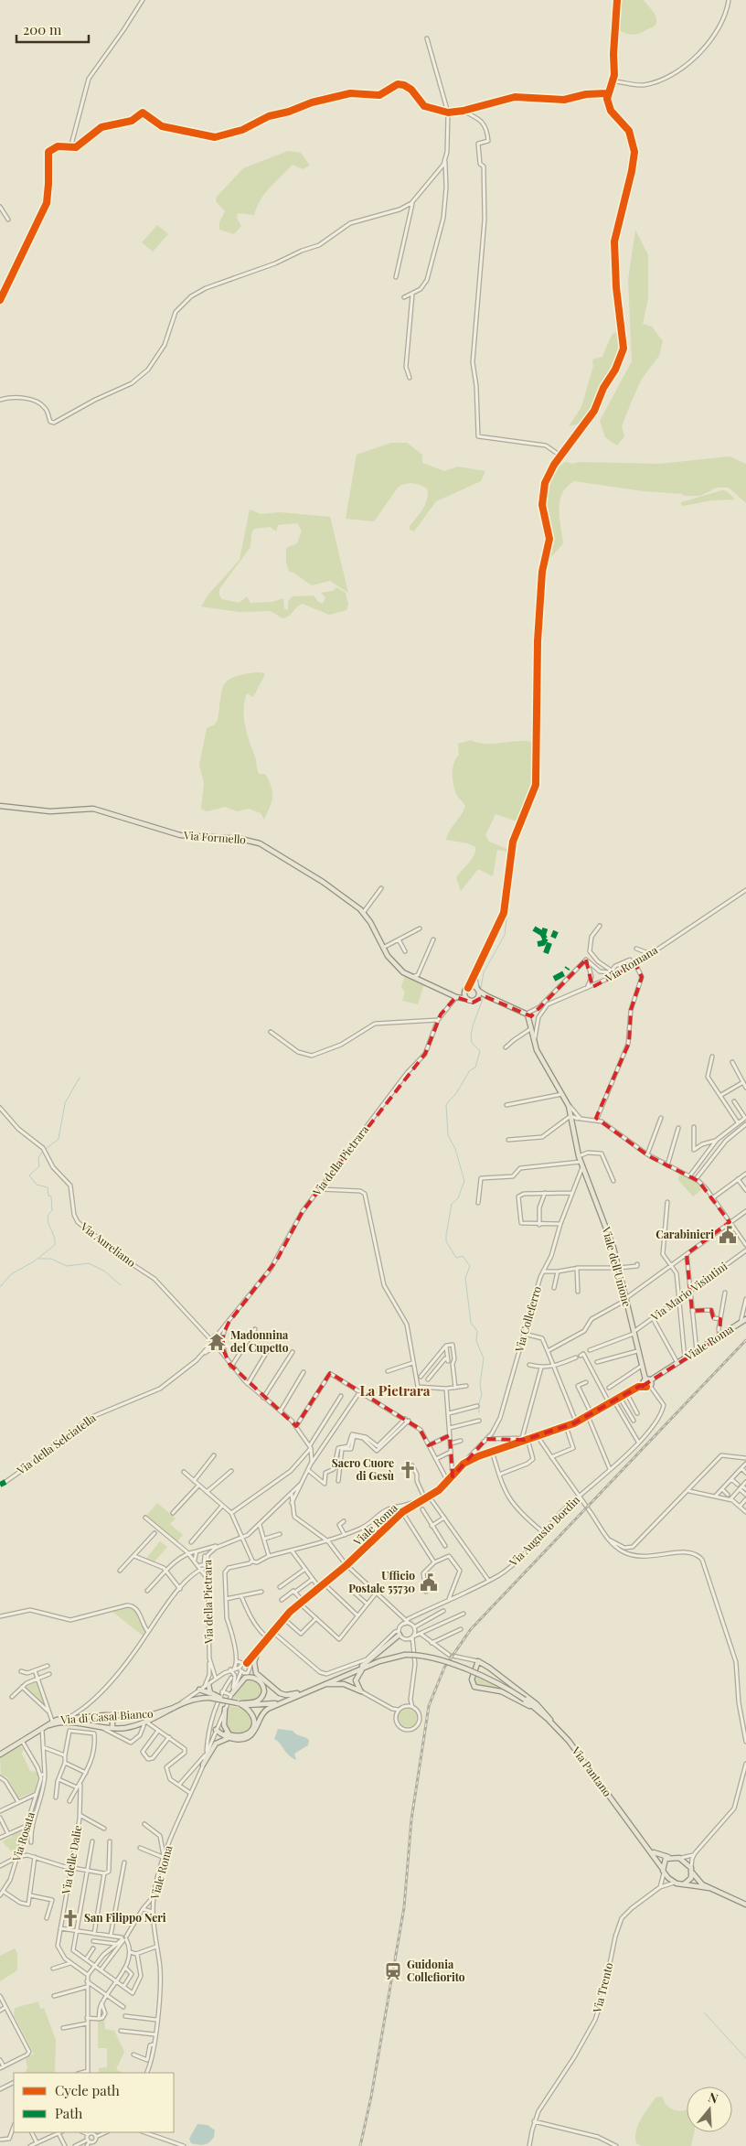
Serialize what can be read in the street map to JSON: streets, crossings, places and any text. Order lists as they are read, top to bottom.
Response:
{
  "streets": {
    "main road": [
      "Via Formello",
      "Viale dell'Unione",
      "Viale Roma",
      "Via di Casal Bianco",
      "Via Pantano"
    ],
    "street": [
      "Via Romana",
      "Via della Pietrara",
      "Via Aureliano",
      "Via Mario Visintini",
      "Via Colleferro",
      "Via della Selciatella",
      "Via Augusto Bordin",
      "Via Rosata",
      "Via delle Dalie",
      "Via Trento"
    ]
  },
  "crossings": [
    ["Via Formello", "Via della Pietrara"],
    ["Via della Pietrara", "Via Aureliano"],
    ["Via della Pietrara", "Via della Selciatella"],
    ["Via Aureliano", "Via della Selciatella"],
    ["Viale dell'Unione", "Via Mario Visintini"],
    ["Viale dell'Unione", "Via Colleferro"],
    ["Viale dell'Unione", "Viale Roma"],
    ["Via Colleferro", "Viale Roma"],
    ["Viale Roma", "Via Augusto Bordin"],
    ["Via di Casal Bianco", "Via Rosata"],
    ["Via Pantano", "Via Trento"]
  ],
  "districts": ["La Pietrara"],
  "places": {
    "public building": ["Carabinieri", "Ufficio Postale 55730"],
    "temple": ["Madonnina del Cupetto"],
    "church": ["Sacro Cuore di Gesù", "San Filippo Neri"],
    "station": ["Guidonia Collefiorito"]
  },
  "legend": ["Cycle path", "Path"],
  "scale_bar": "200 m",
  "north": "top"
}
